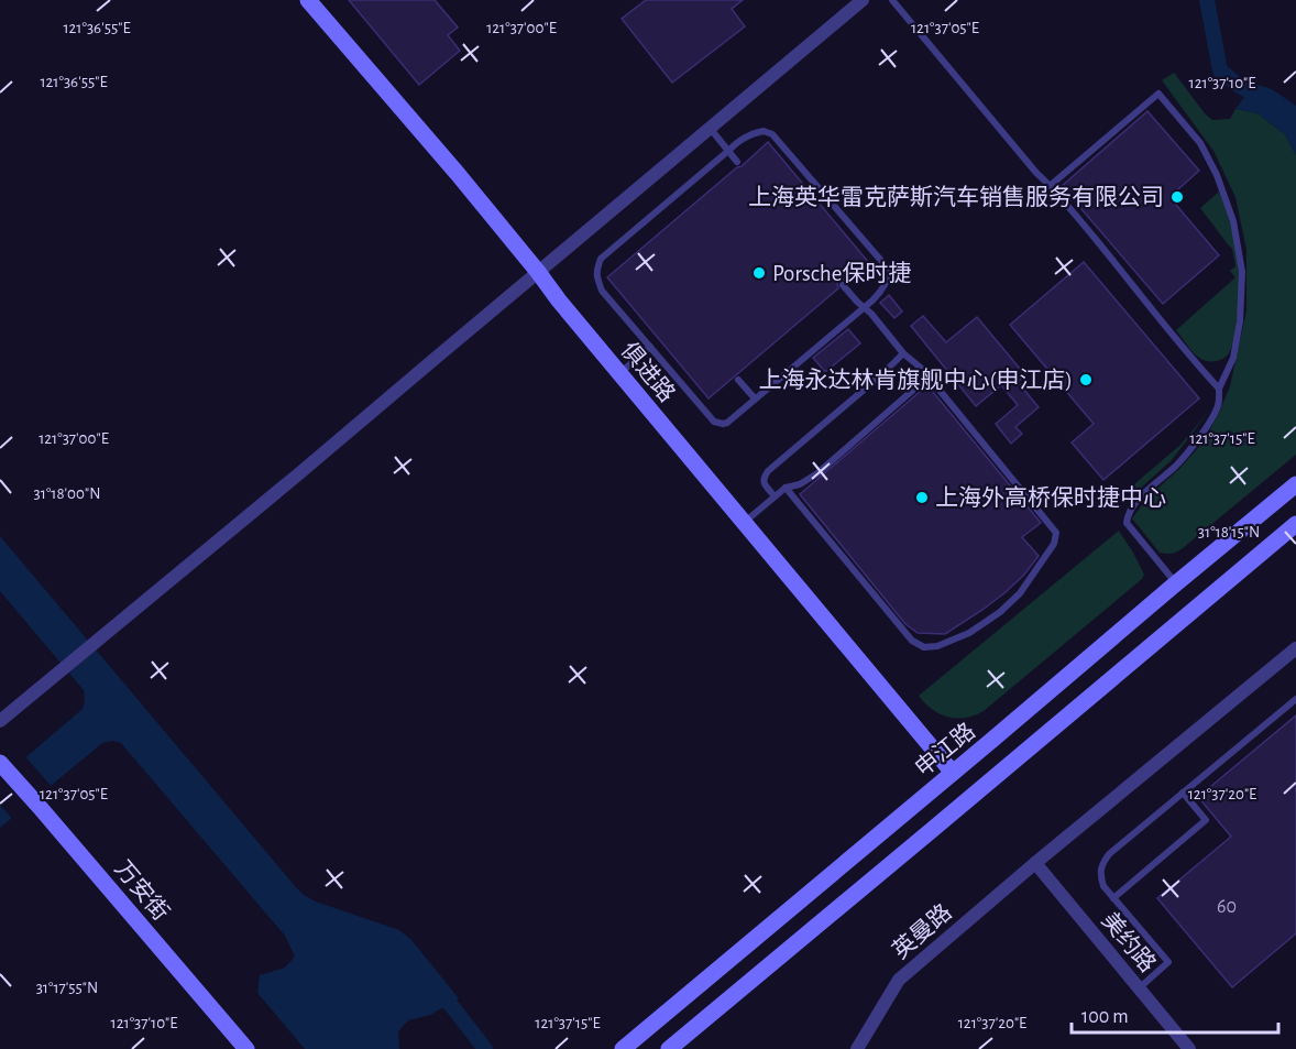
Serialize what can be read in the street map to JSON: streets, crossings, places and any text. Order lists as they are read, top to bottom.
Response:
{
  "streets": {
    "main road": ["俱进路", "申江路", "万安街"],
    "street": ["英曼路", "美约路"]
  },
  "crossings": [
    ["俱进路", "申江路"],
    ["英曼路", "美约路"]
  ],
  "places": [
    "上海英华雷克萨斯汽车销售服务有限公司",
    "Porsche保时捷",
    "上海永达林肯旗舰中心(申江店)",
    "上海外高桥保时捷中心"
  ],
  "house_numbers": ["60"],
  "scale_bar": "100 m",
  "coordinates": [
    "121°36'55\"E",
    "121°37'00\"E",
    "121°37'05\"E",
    "121°37'10\"E",
    "121°37'15\"E",
    "31°18'00\"N",
    "31°18'15\"N",
    "121°37'20\"E",
    "31°17'55\"N"
  ]
}
